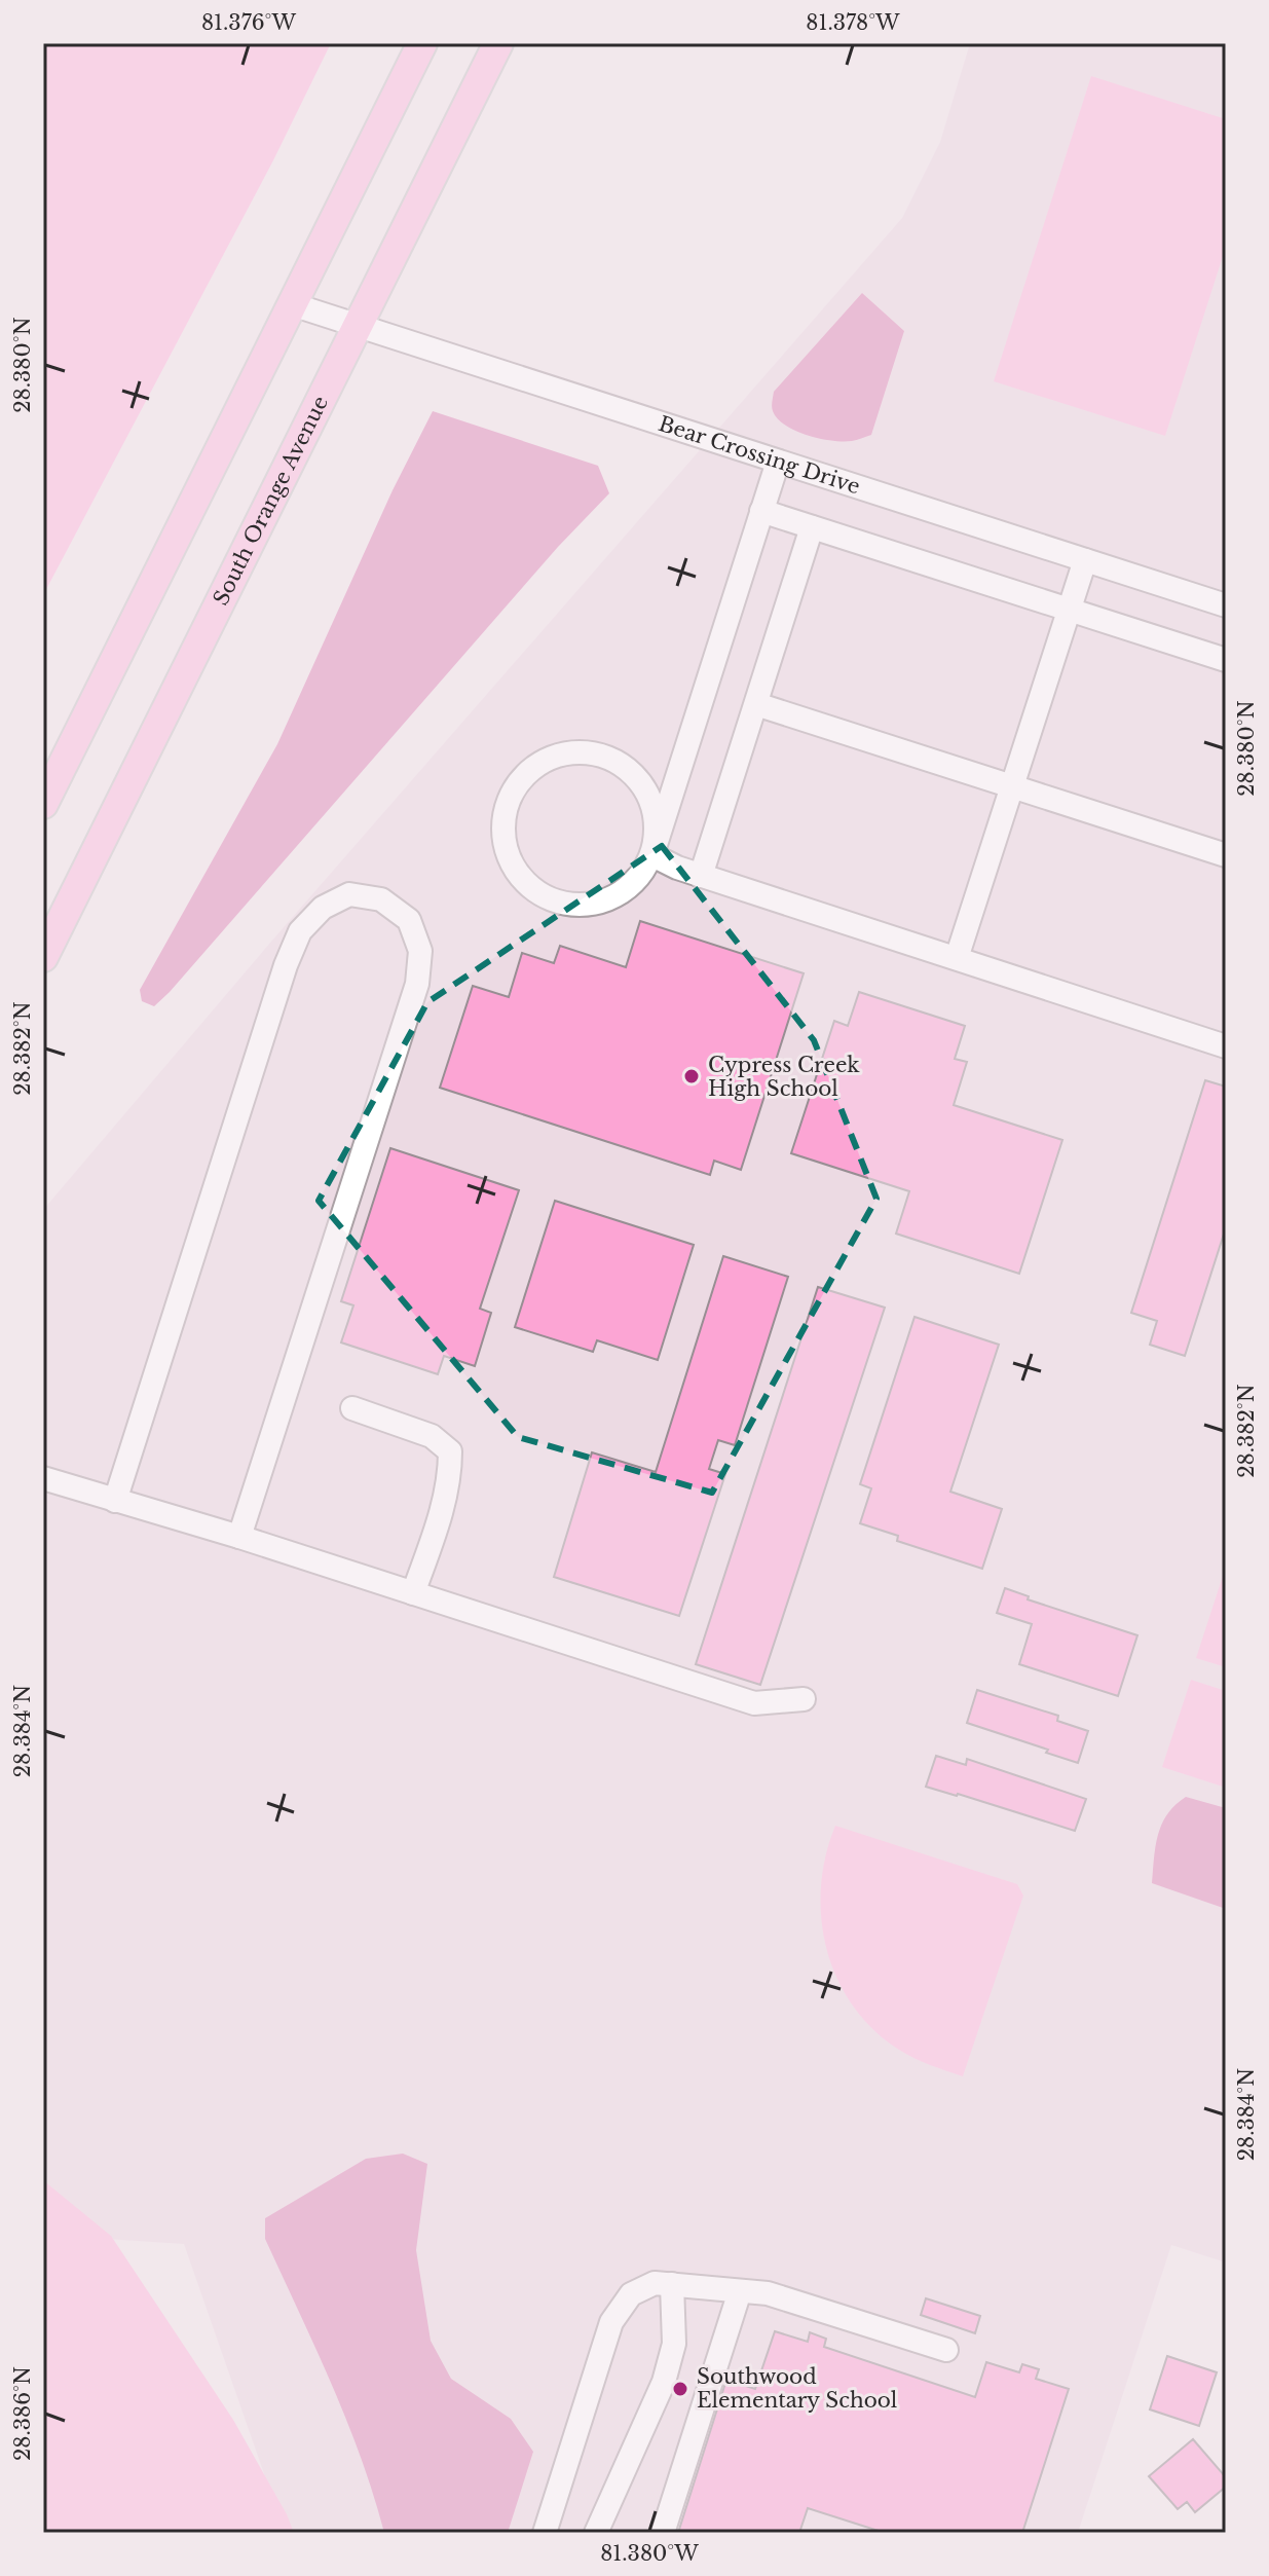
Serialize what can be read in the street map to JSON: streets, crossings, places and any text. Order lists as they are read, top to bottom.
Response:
{
  "streets": {
    "main road": ["South Orange Avenue"],
    "street": ["Bear Crossing Drive"]
  },
  "crossings": [
    ["Bear Crossing Drive", "South Orange Avenue"]
  ],
  "places": ["Cypress Creek High School", "Southwood Elementary School"],
  "coordinates": [
    "81.376°W",
    "81.378°W",
    "28.380°N",
    "28.382°N",
    "28.384°N",
    "28.386°N",
    "81.380°W"
  ]
}
